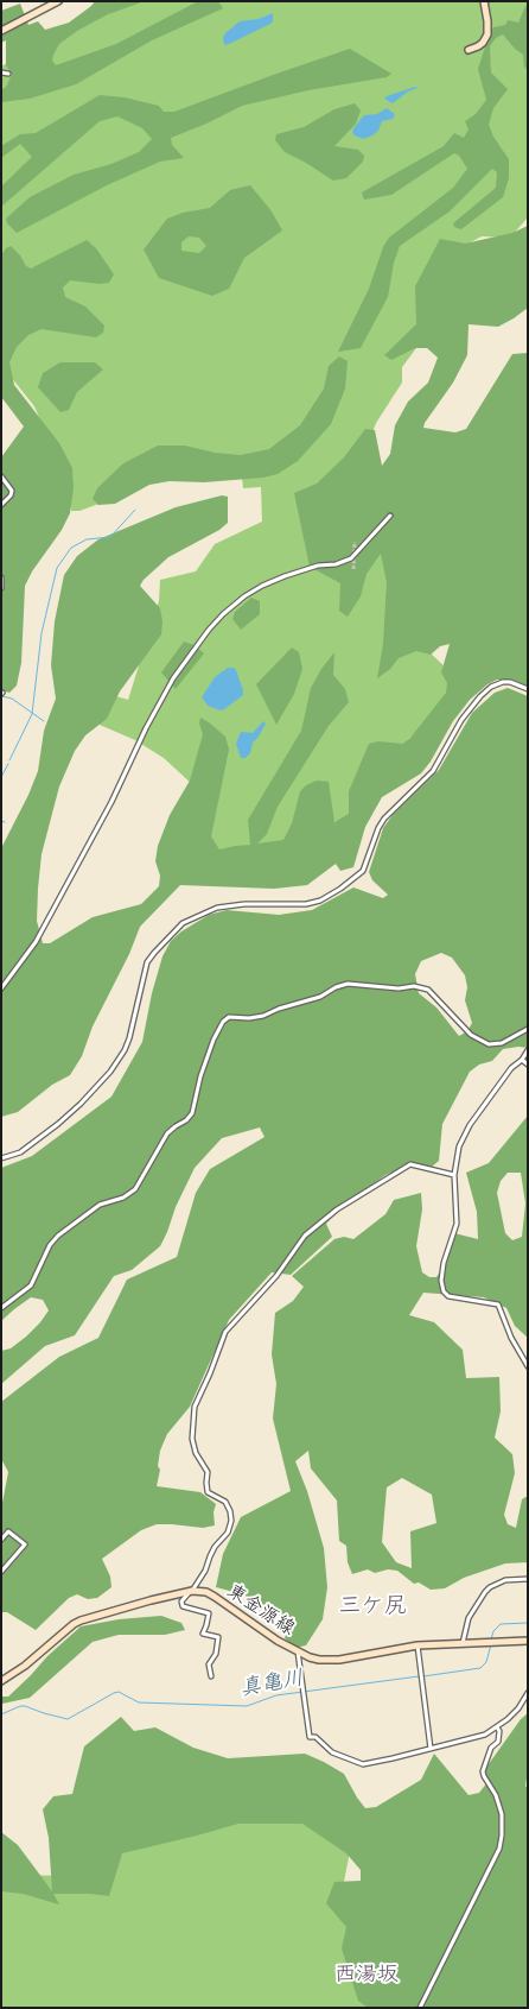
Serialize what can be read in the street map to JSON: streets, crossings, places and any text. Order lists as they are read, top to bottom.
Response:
{
  "streets": {
    "main road": ["東金源線"]
  },
  "districts": ["三ケ尻", "西湯坂"],
  "water": ["真亀川"]
}
